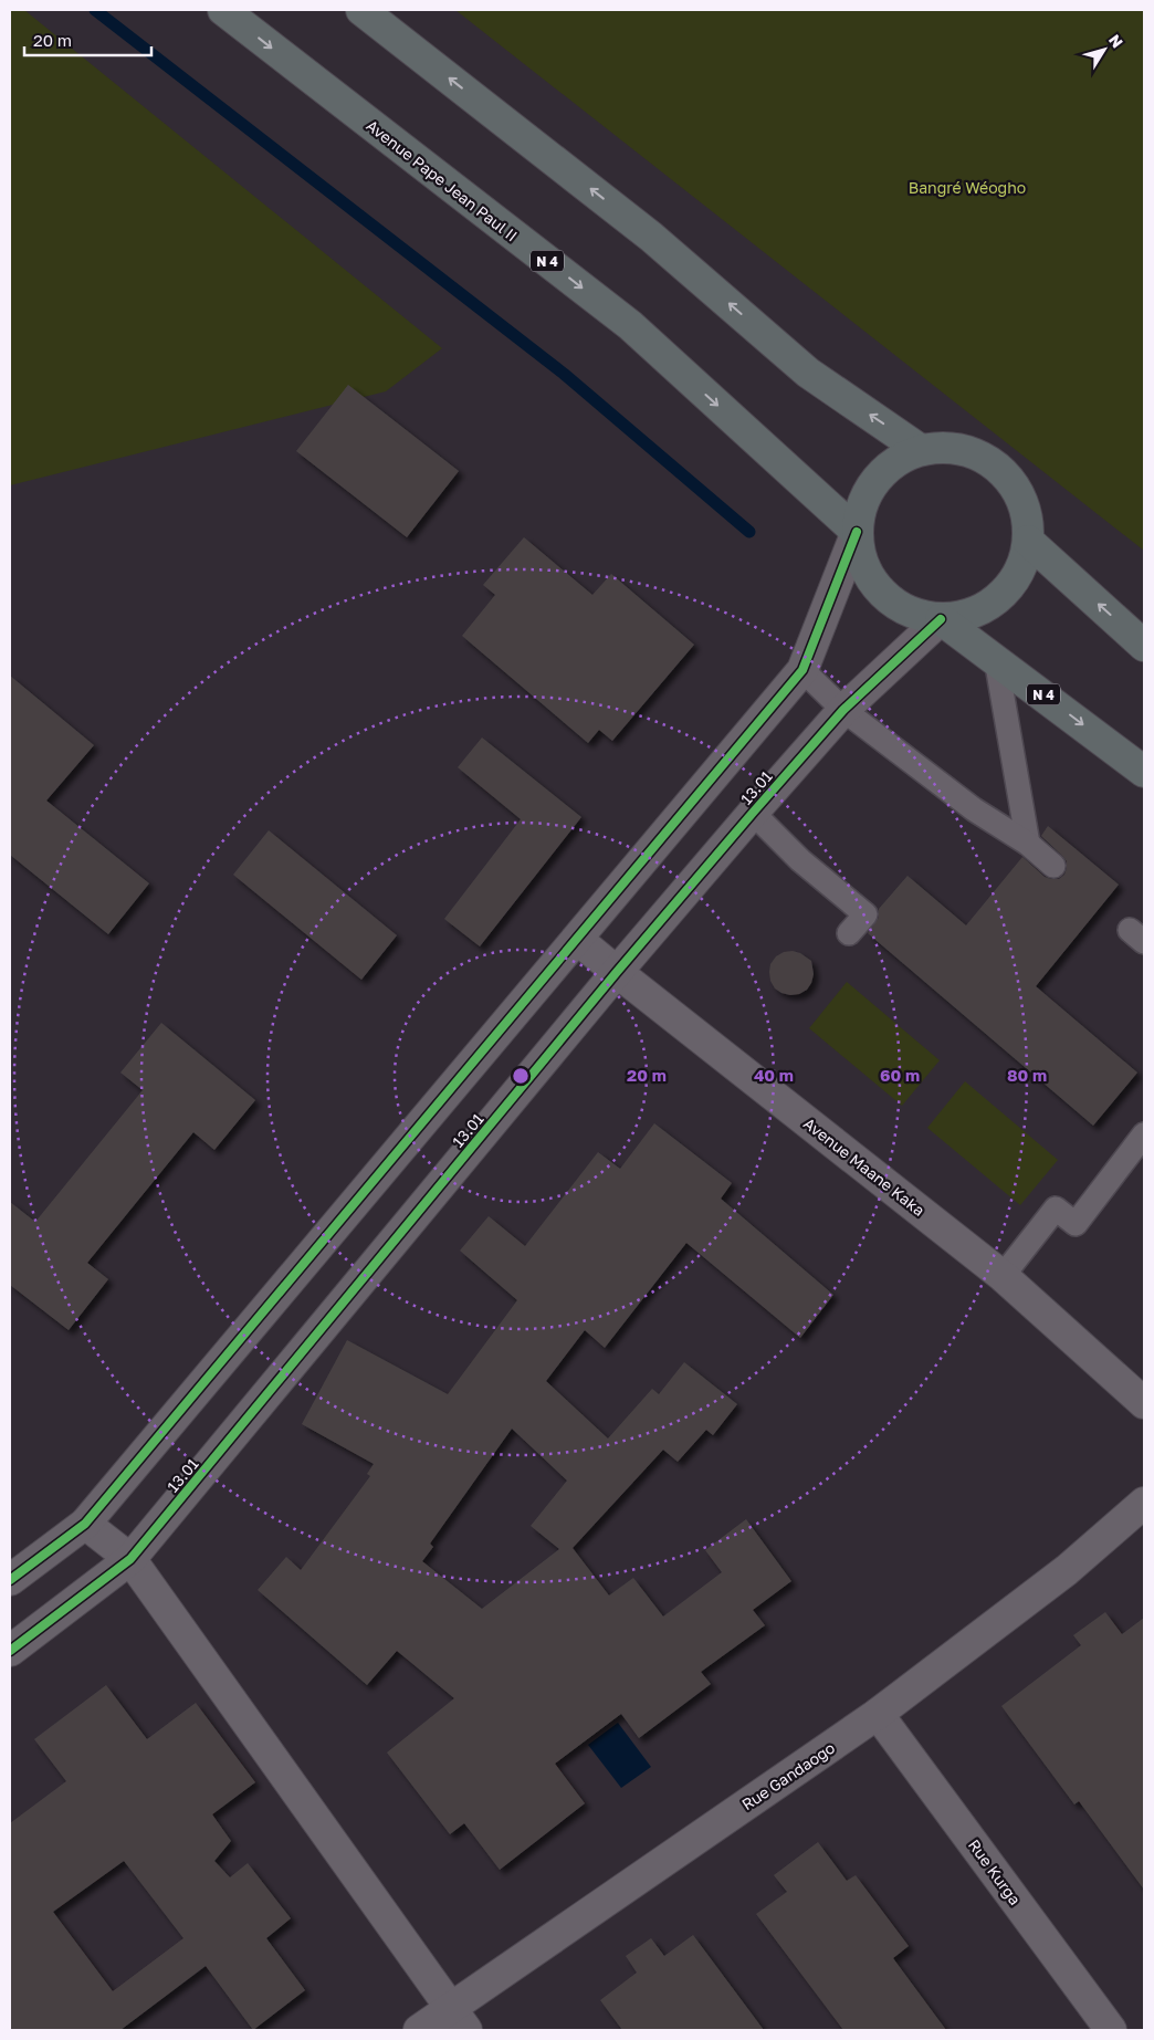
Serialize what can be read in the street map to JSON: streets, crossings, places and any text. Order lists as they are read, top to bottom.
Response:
{
  "streets": {
    "highway": ["Avenue Pape Jean Paul II", "N 4"],
    "street": [
      "13.01",
      "Avenue Maane Kaka",
      "Rue Gandaogo",
      "Rue Kurga"
    ]
  },
  "crossings": [
    ["Avenue Pape Jean Paul II", "N 4"],
    ["Avenue Pape Jean Paul II", "13.01"],
    ["N 4", "13.01"],
    ["13.01", "Avenue Maane Kaka"],
    ["Rue Gandaogo", "Rue Kurga"]
  ],
  "parks": ["Bangré Wéogho"],
  "scale_bar": "20 m",
  "north": "top right",
  "rings": [
    "20 m",
    "40 m",
    "60 m",
    "80 m"
  ]
}
